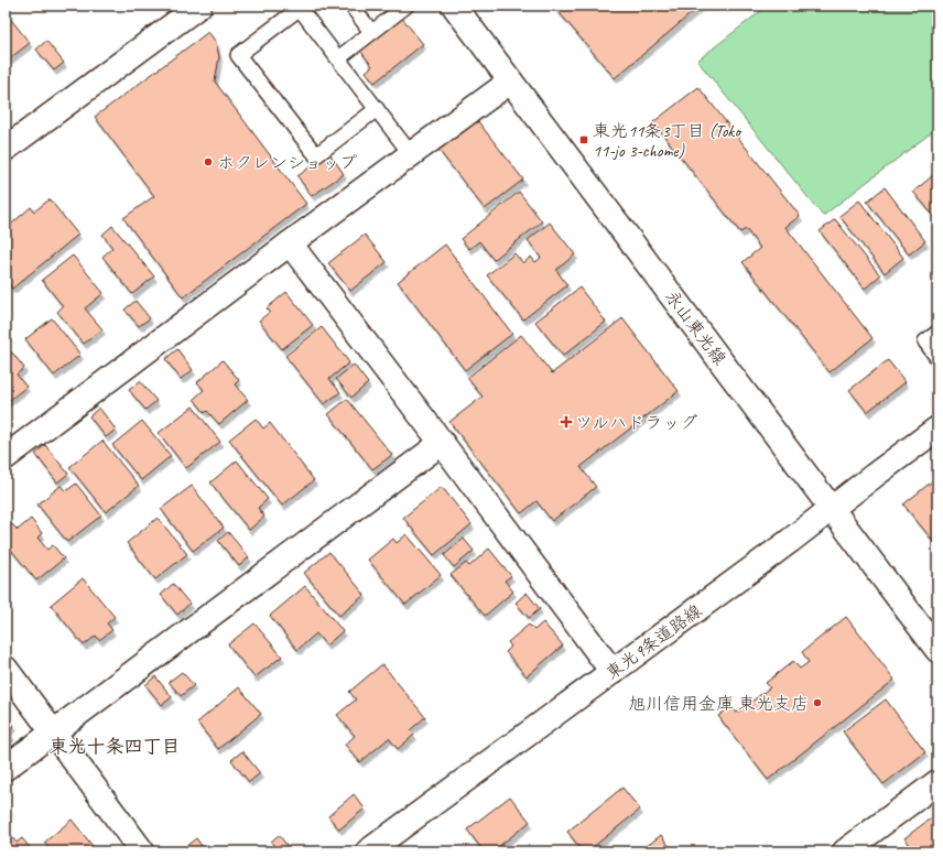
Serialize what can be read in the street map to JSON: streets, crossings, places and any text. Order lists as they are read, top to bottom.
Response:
{
  "streets": {
    "street": ["永山東光線", "東光9条道路線"]
  },
  "crossings": [
    ["永山東光線", "東光9条道路線"]
  ],
  "districts": ["東光十条四丁目"],
  "places": {
    "transit": ["東光11条3丁目 (Toko 11-jo 3-chome)"],
    "other": ["ホクレンショップ", "旭川信用金庫 東光支店"],
    "health": ["ツルハドラッグ"]
  }
}
